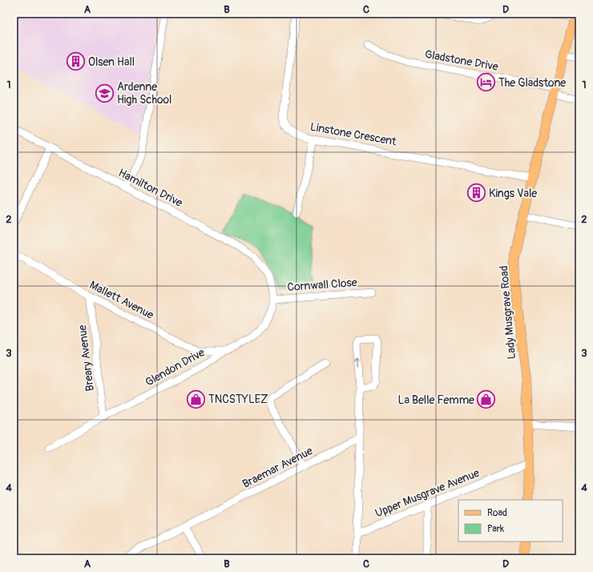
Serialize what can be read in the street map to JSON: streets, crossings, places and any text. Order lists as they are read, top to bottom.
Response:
{
  "streets": {
    "main road": ["Lady Musgrave Road"],
    "street": [
      "Gladstone Drive",
      "Linstone Crescent",
      "Hamilton Drive",
      "Cornwall Close",
      "Mallett Avenue",
      "Breary Avenue",
      "Glendon Drive",
      "Braemar Avenue",
      "Upper Musgrave Avenue"
    ]
  },
  "crossings": [
    ["Gladstone Drive", "Lady Musgrave Road"],
    ["Linstone Crescent", "Lady Musgrave Road"],
    ["Hamilton Drive", "Glendon Drive"],
    ["Cornwall Close", "Glendon Drive"],
    ["Mallett Avenue", "Breary Avenue"],
    ["Mallett Avenue", "Glendon Drive"],
    ["Lady Musgrave Road", "Upper Musgrave Avenue"],
    ["Breary Avenue", "Glendon Drive"]
  ],
  "places": {
    "building": ["Olsen Hall", "Kings Vale"],
    "hotel": ["The Gladstone"],
    "school or university": ["Ardenne High School"],
    "shop": ["TNCSTYLEZ", "La Belle Femme"]
  },
  "legend": ["Road", "Park"],
  "grid": {
    "columns": [
      "A",
      "B",
      "C",
      "D"
    ],
    "rows": [
      "1",
      "2",
      "3",
      "4"
    ]
  }
}
